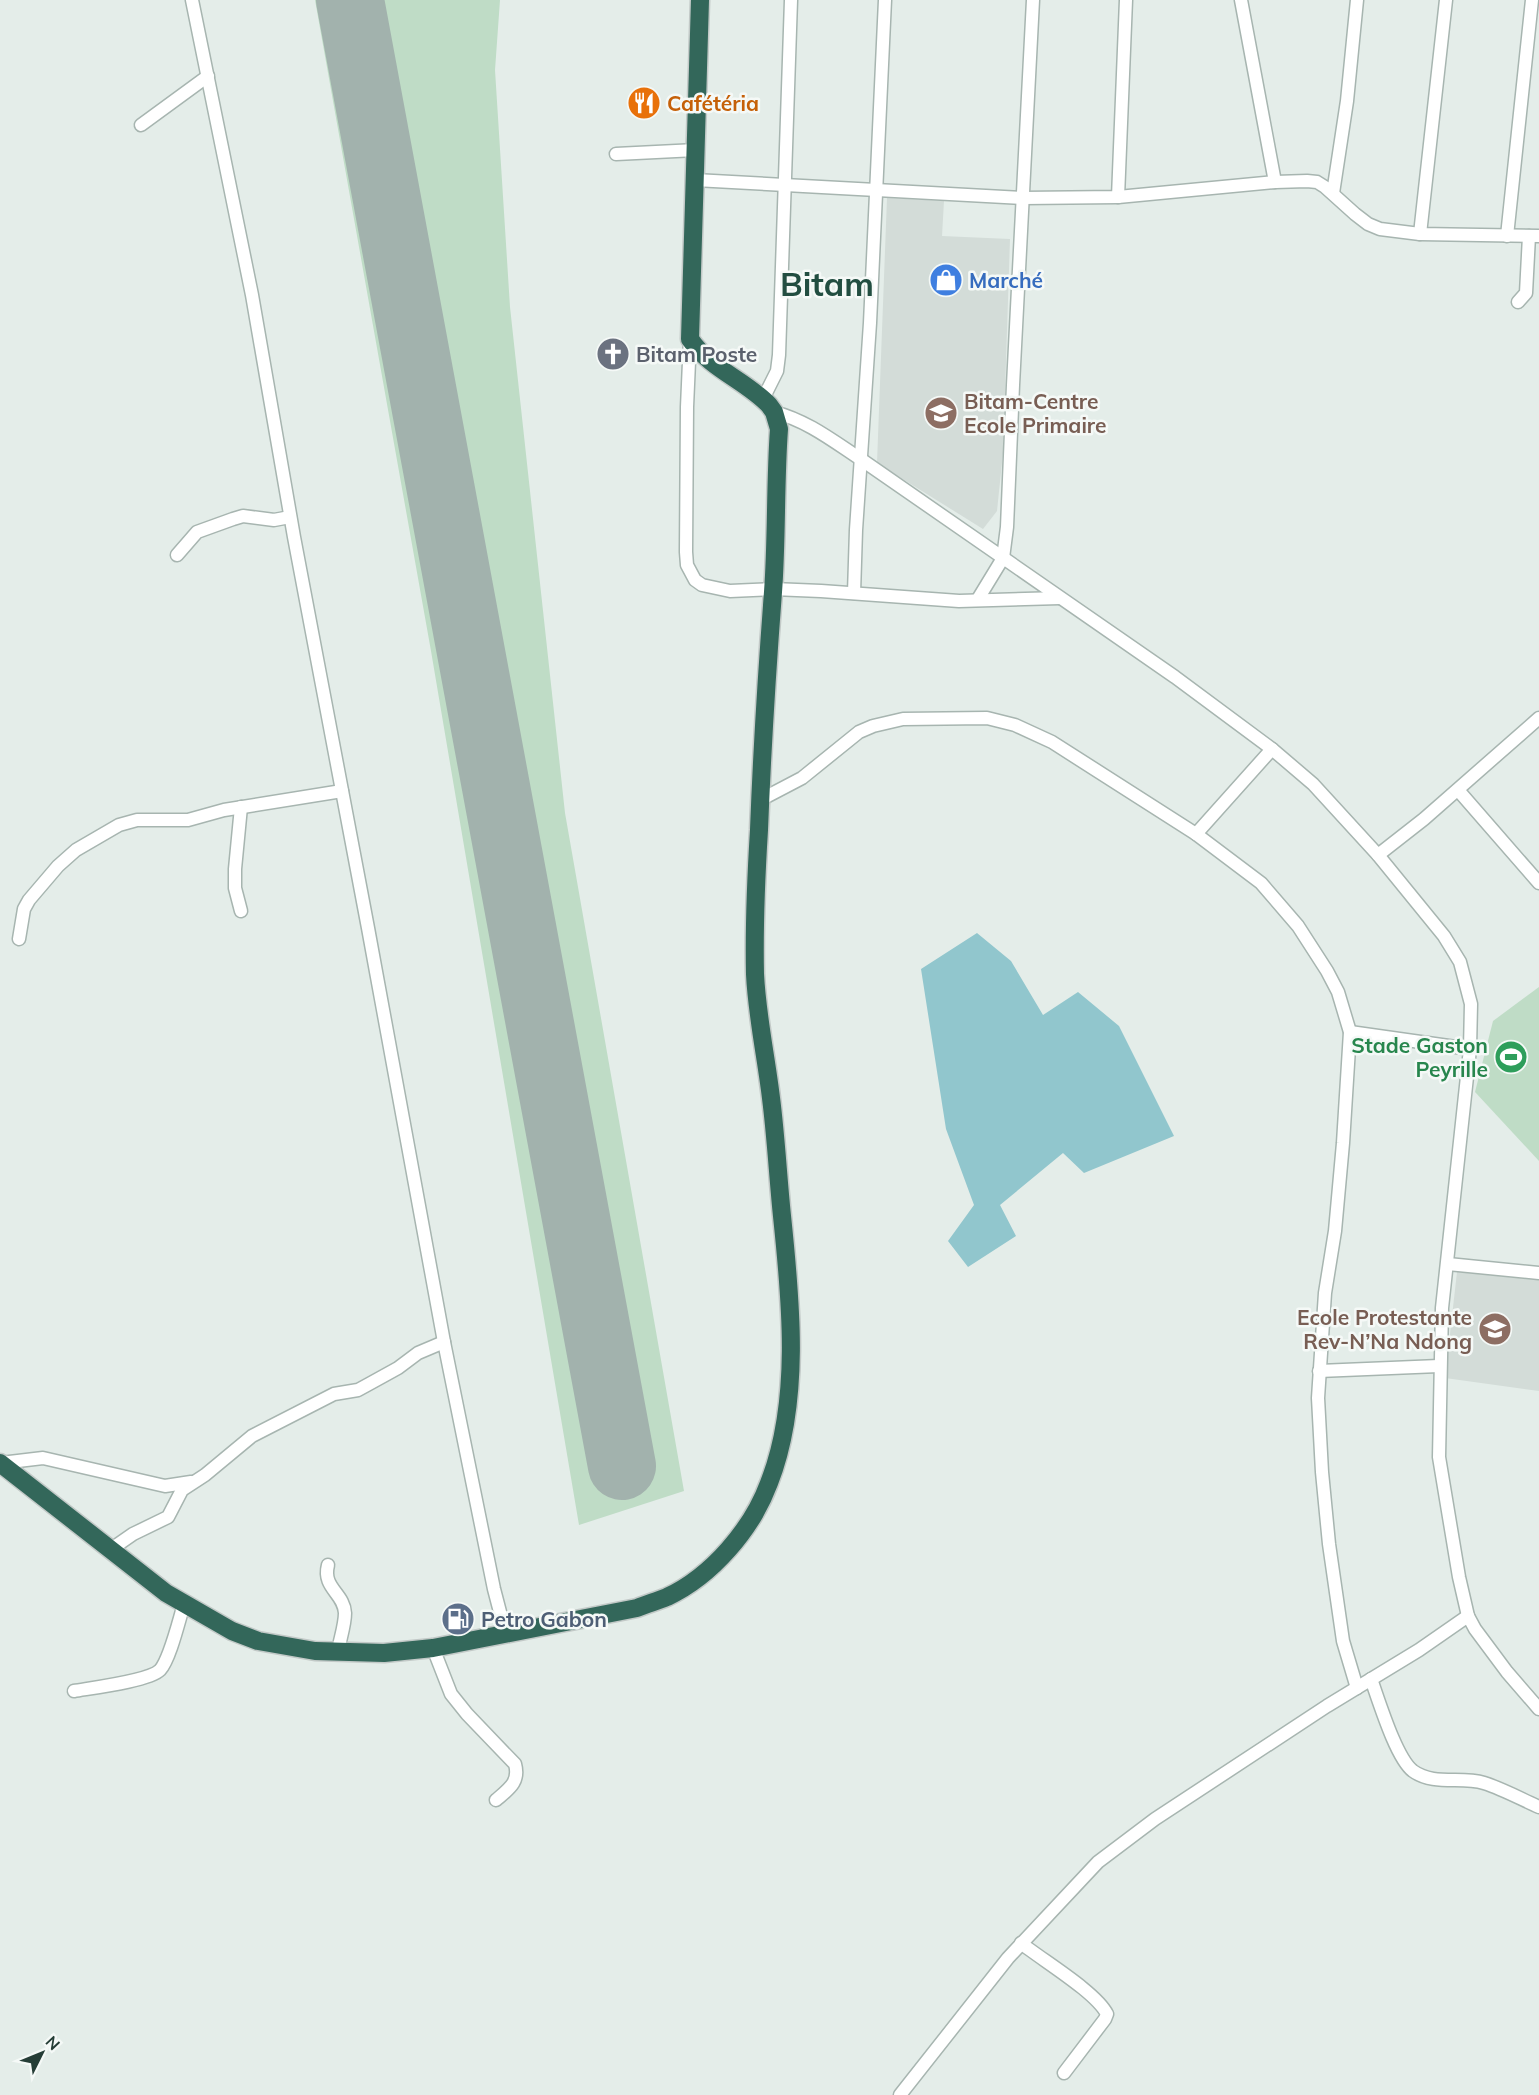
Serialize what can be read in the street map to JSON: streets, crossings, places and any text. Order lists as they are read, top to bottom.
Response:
{
  "districts": ["Bitam"],
  "places": {
    "restaurant": ["Cafétéria"],
    "shop": ["Marché"],
    "church": ["Bitam Poste"],
    "school or university": ["Bitam-Centre Ecole Primaire", "Ecole Protestante Rev-N’Na Ndong"],
    "sports": ["Stade Gaston Peyrille"],
    "fuel station": ["Petro Gabon"]
  },
  "north": "top right"
}
